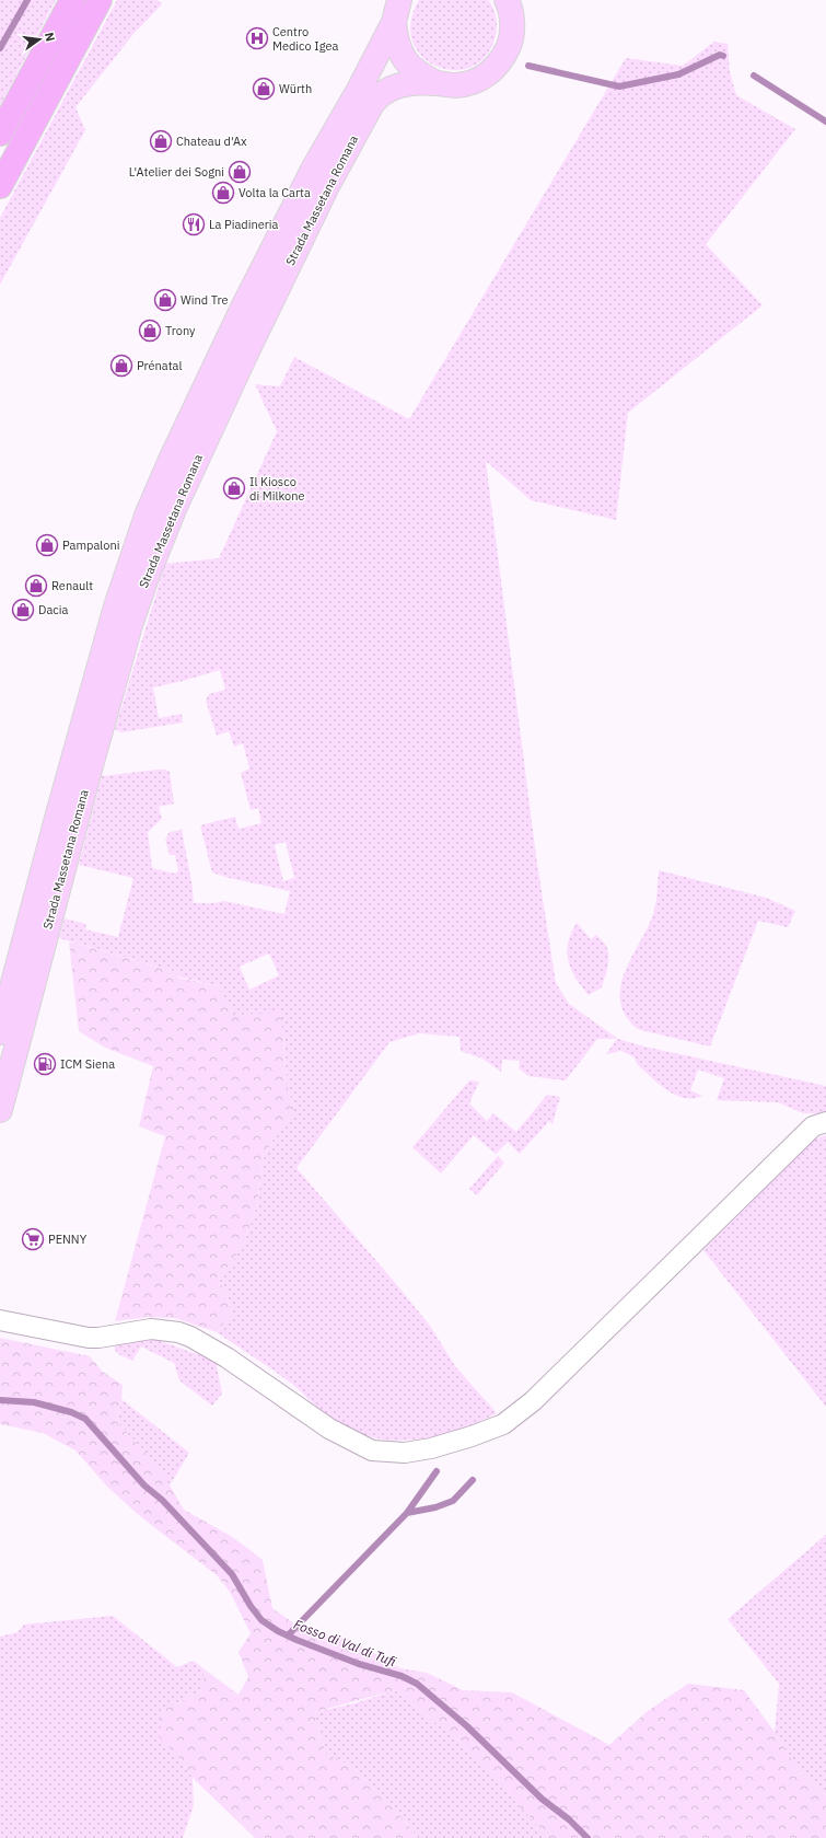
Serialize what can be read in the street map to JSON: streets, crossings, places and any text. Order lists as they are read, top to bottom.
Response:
{
  "streets": {
    "main road": ["Strada Massetana Romana"]
  },
  "water": ["Fosso di Val di Tufi"],
  "places": {
    "hospital": ["Centro Medico Igea"],
    "shop": [
      "Würth",
      "Chateau d'Ax",
      "L'Atelier dei Sogni",
      "Volta la Carta",
      "Wind Tre",
      "Trony",
      "Prénatal",
      "Il Kiosco di Milkone",
      "Pampaloni",
      "Renault",
      "Dacia"
    ],
    "restaurant": ["La Piadineria"],
    "fuel station": ["ICM Siena"],
    "supermarket": ["PENNY"]
  },
  "north": "right"
}
